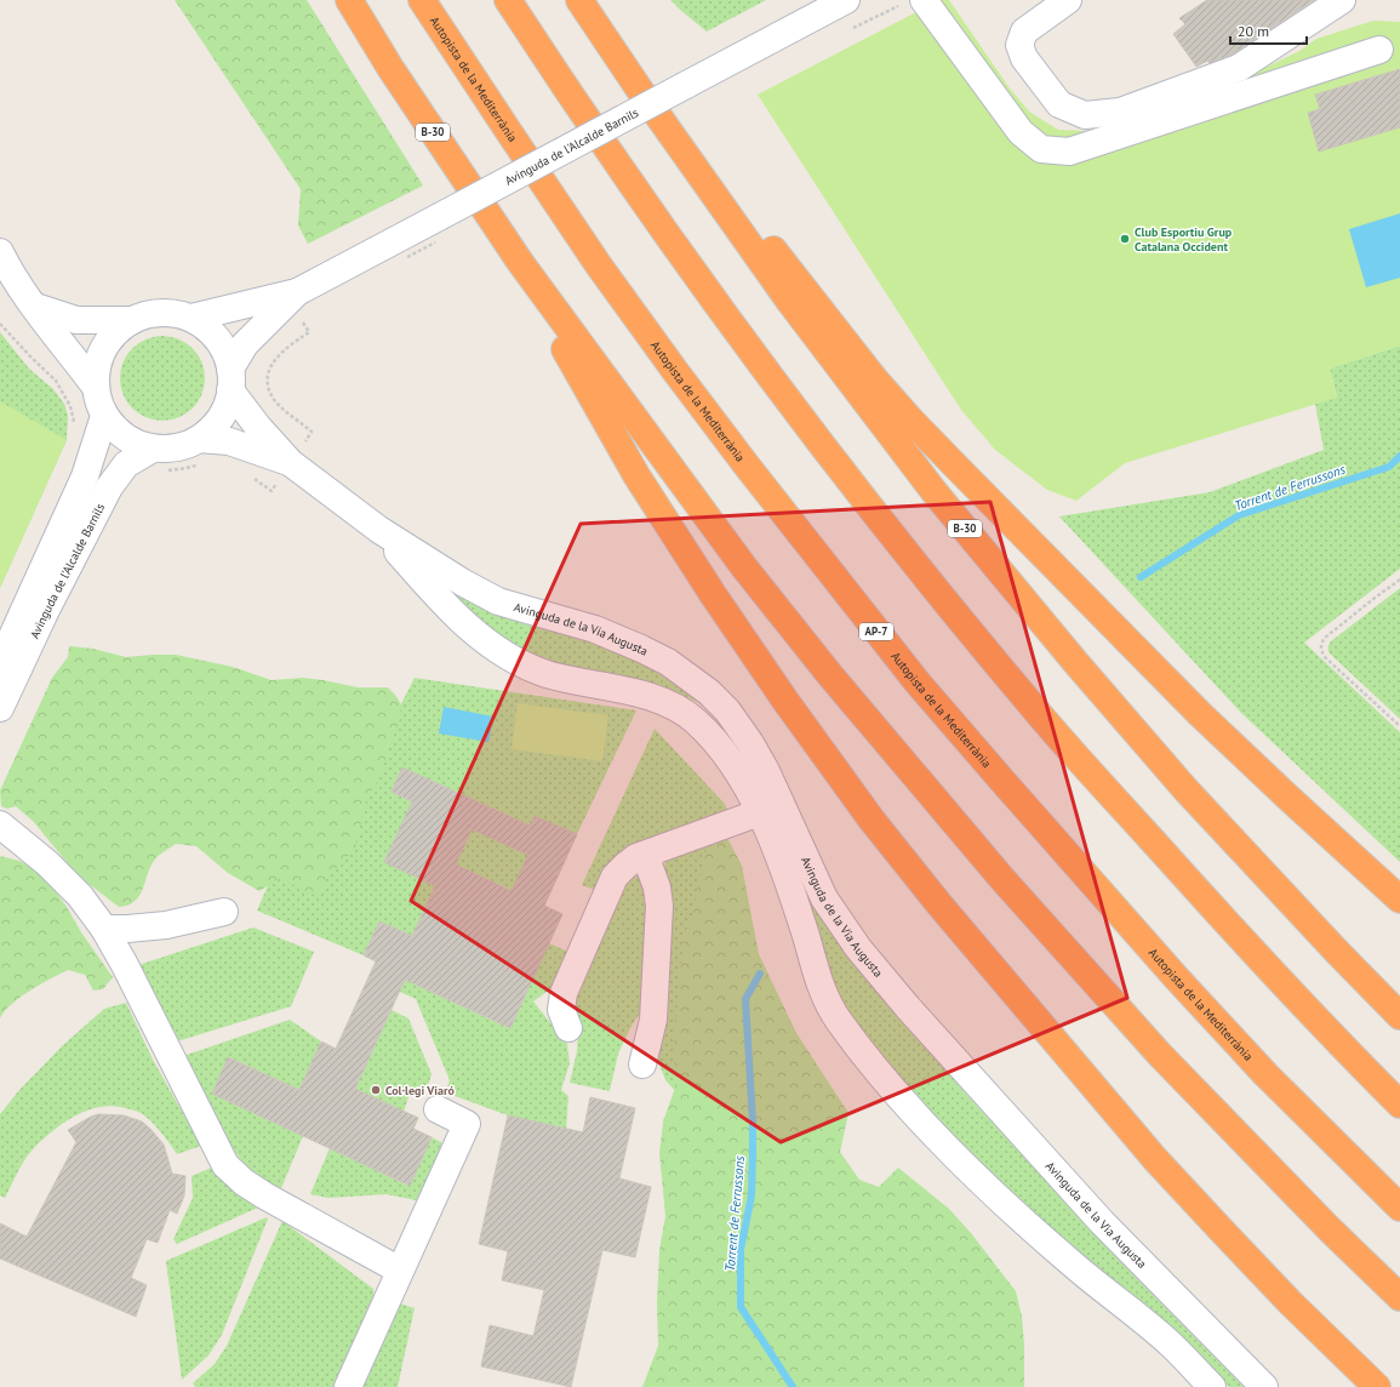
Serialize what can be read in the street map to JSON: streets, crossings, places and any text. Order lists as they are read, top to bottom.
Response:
{
  "streets": {
    "highway": ["Autopista de la Mediterrània", "B-30", "AP-7"],
    "street": ["Avinguda de l'Alcalde Barnils", "Avinguda de la Via Augusta"]
  },
  "crossings": [
    ["Avinguda de l'Alcalde Barnils", "Avinguda de la Via Augusta"]
  ],
  "water": ["Torrent de Ferrussons"],
  "places": ["Club Esportiu Grup Catalana Occident", "Col·legi Viaró"],
  "scale_bar": "20 m"
}
